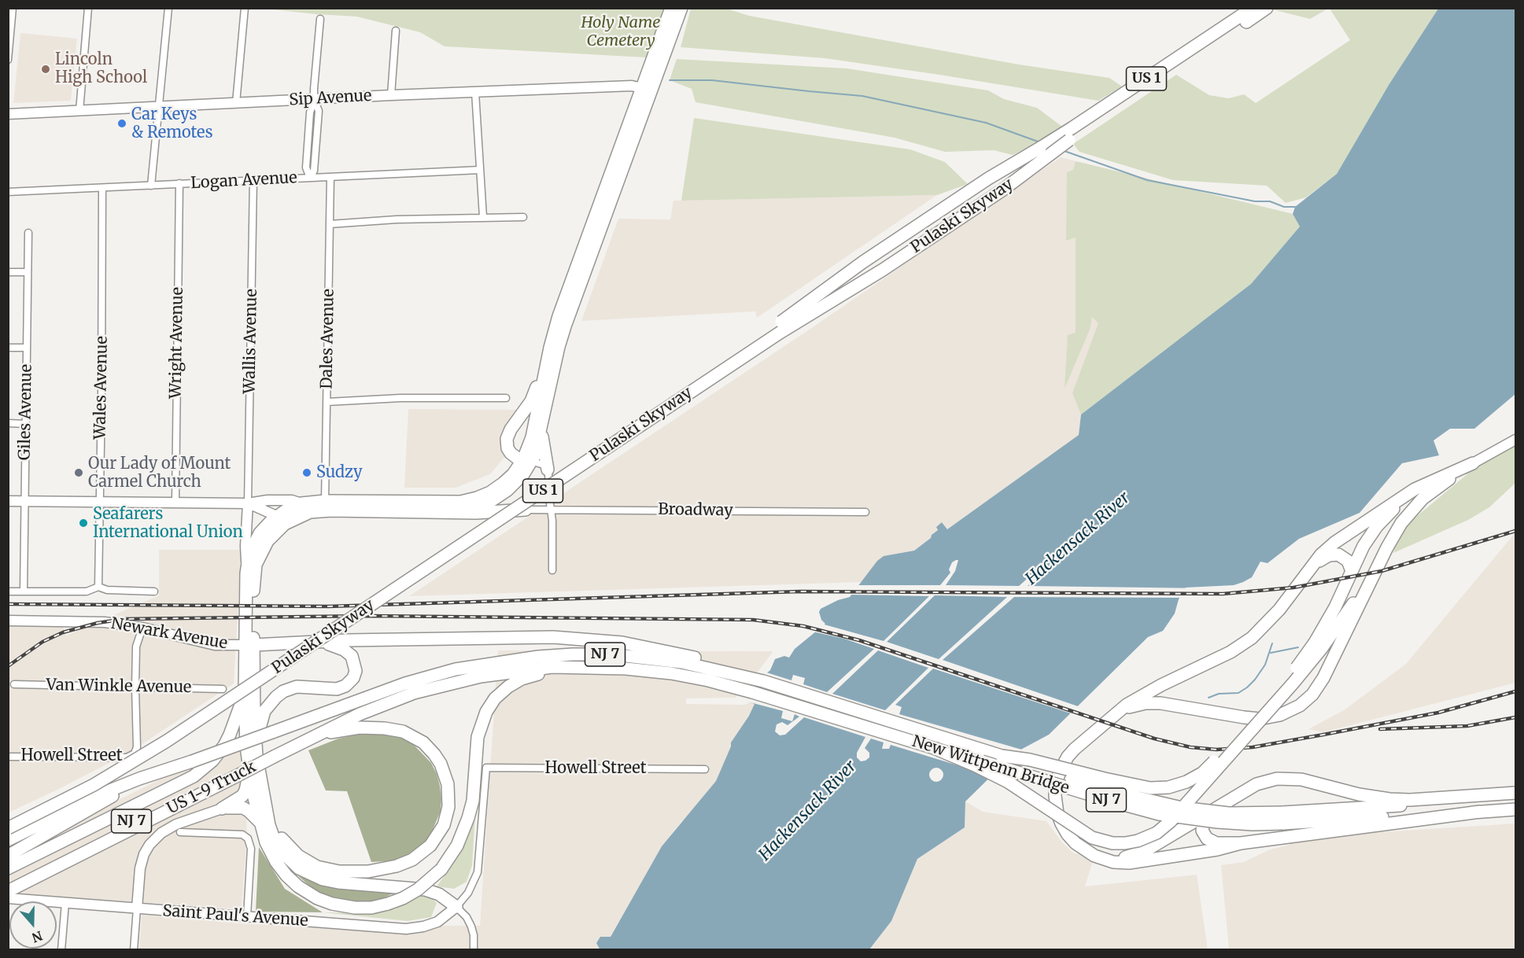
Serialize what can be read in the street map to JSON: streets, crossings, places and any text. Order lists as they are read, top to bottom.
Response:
{
  "streets": {
    "highway": [
      "US 1",
      "Pulaski Skyway",
      "NJ 7",
      "New Wittpenn Bridge"
    ],
    "street": [
      "Sip Avenue",
      "Logan Avenue",
      "Dales Avenue",
      "Wallis Avenue",
      "Wright Avenue",
      "Wales Avenue",
      "Giles Avenue",
      "Broadway",
      "Newark Avenue",
      "Van Winkle Avenue",
      "Howell Street",
      "Saint Paul's Avenue"
    ]
  },
  "crossings": [
    ["Logan Avenue", "Dales Avenue"],
    ["Logan Avenue", "Wallis Avenue"],
    ["Logan Avenue", "Wright Avenue"],
    ["Logan Avenue", "Wales Avenue"],
    ["NJ 7", "New Wittpenn Bridge"],
    ["Van Winkle Avenue", "Howell Street"],
    ["Howell Street", "Saint Paul's Avenue"]
  ],
  "water": ["Hackensack River"],
  "parks": ["Holy Name Cemetery"],
  "places": [
    "Lincoln High School",
    "Car Keys & Remotes",
    "Our Lady of Mount Carmel Church",
    "Sudzy",
    "Seafarers International Union"
  ],
  "north": "bottom"
}
